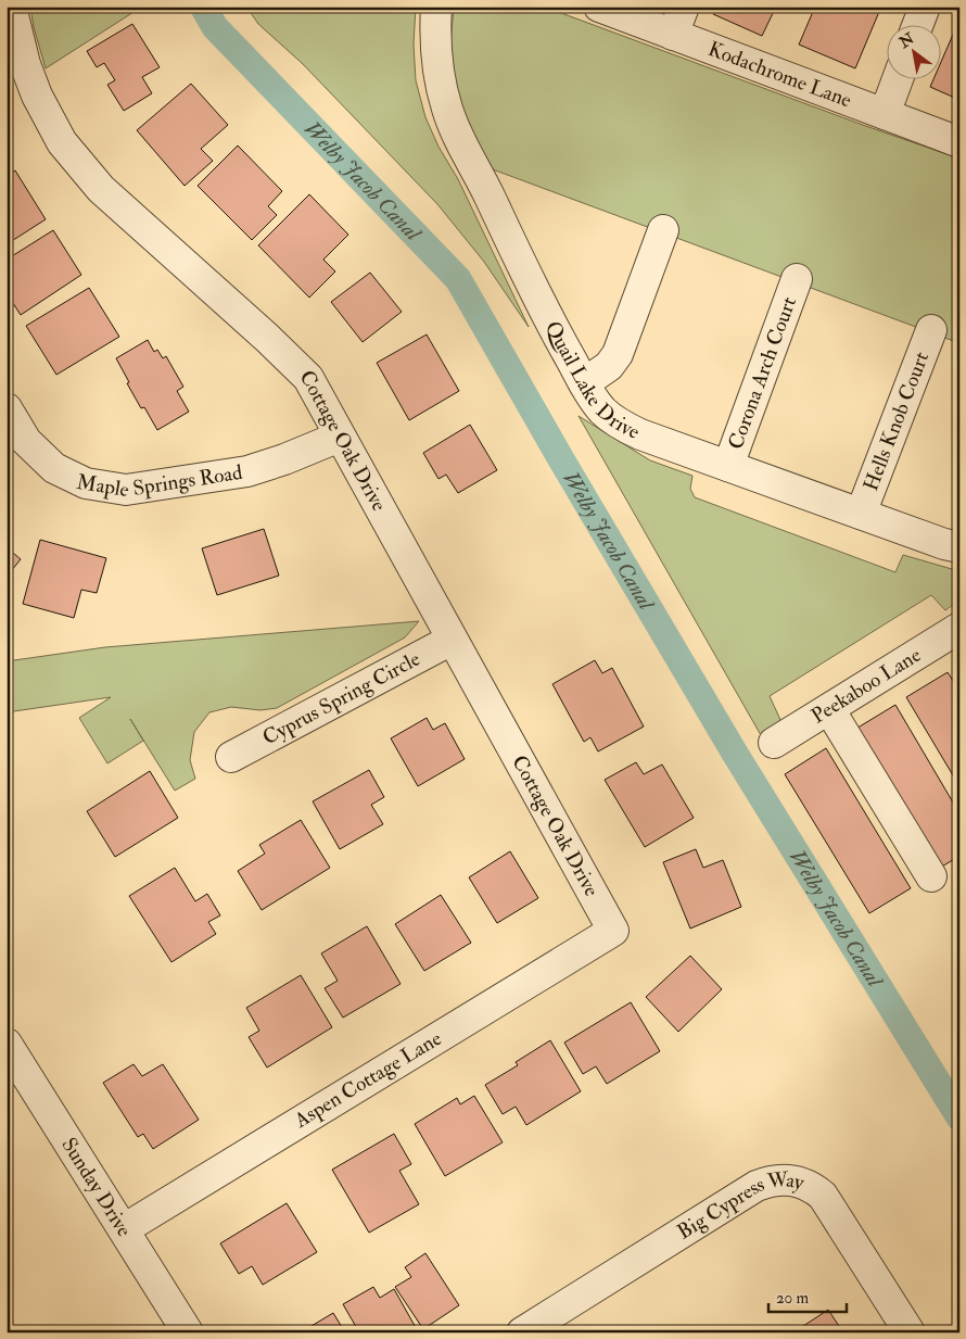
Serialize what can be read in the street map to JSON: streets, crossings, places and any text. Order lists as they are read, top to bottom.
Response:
{
  "streets": {
    "street": [
      "Kodachrome Lane",
      "Corona Arch Court",
      "Quail Lake Drive",
      "Hells Knob Court",
      "Cottage Oak Drive",
      "Maple Springs Road",
      "Peekaboo Lane",
      "Cyprus Spring Circle",
      "Aspen Cottage Lane",
      "Sunday Drive",
      "Big Cypress Way"
    ]
  },
  "crossings": [
    ["Corona Arch Court", "Quail Lake Drive"],
    ["Quail Lake Drive", "Hells Knob Court"],
    ["Cottage Oak Drive", "Maple Springs Road"],
    ["Cottage Oak Drive", "Cyprus Spring Circle"],
    ["Cottage Oak Drive", "Aspen Cottage Lane"],
    ["Aspen Cottage Lane", "Sunday Drive"]
  ],
  "water": ["Welby Jacob Canal"],
  "scale_bar": "20 m",
  "north": "top left"
}
